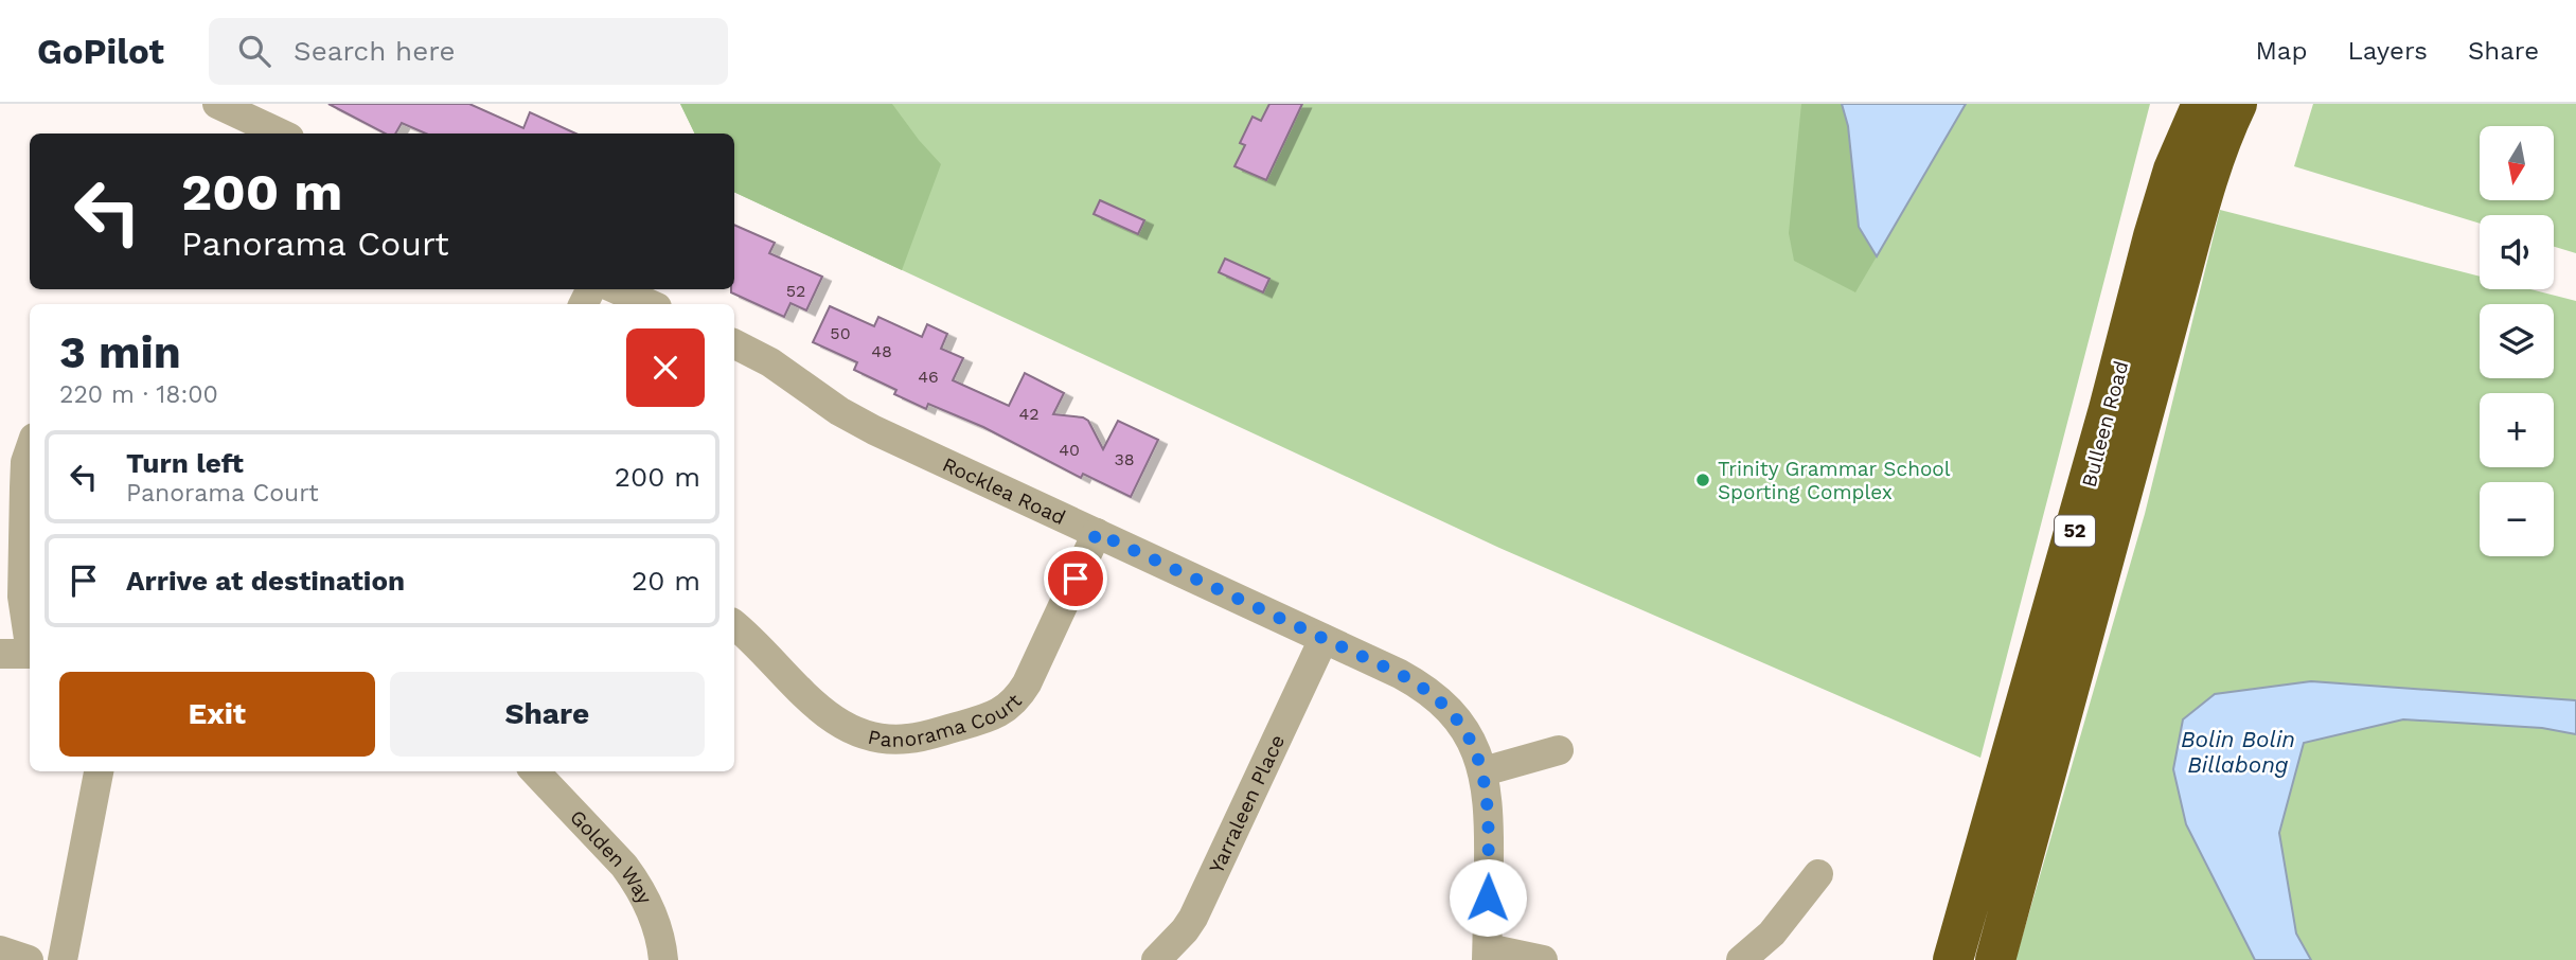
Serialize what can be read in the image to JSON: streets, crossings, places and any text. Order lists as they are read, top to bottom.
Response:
{
  "streets": {
    "highway": ["Bulleen Road", "52"],
    "street": [
      "Rocklea Road",
      "Panorama Court",
      "Yarraleen Place",
      "Golden Way"
    ]
  },
  "crossings": [
    ["Rocklea Road", "Panorama Court"],
    ["Rocklea Road", "Yarraleen Place"]
  ],
  "water": ["Bolin Bolin Billabong"],
  "places": ["Trinity Grammar School Sporting Complex"],
  "house_numbers": [
    "52",
    "50",
    "48",
    "46",
    "42",
    "40",
    "38"
  ],
  "north": "bottom",
  "page": {
    "header": "GoPilot",
    "search": "Search here",
    "nav": ["Map", "Layers", "Share"],
    "map_buttons": ["+", "−"],
    "turn": ["200 m", "Panorama Court"],
    "heading": ["3 min", "220 m · 18:00"],
    "list": [
      {
        "name": "Turn left",
        "note": "Panorama Court",
        "value": "200 m"
      },
      {
        "name": "Arrive at destination",
        "value": "20 m"
      }
    ],
    "buttons": ["Exit", "Share"]
  }
}
